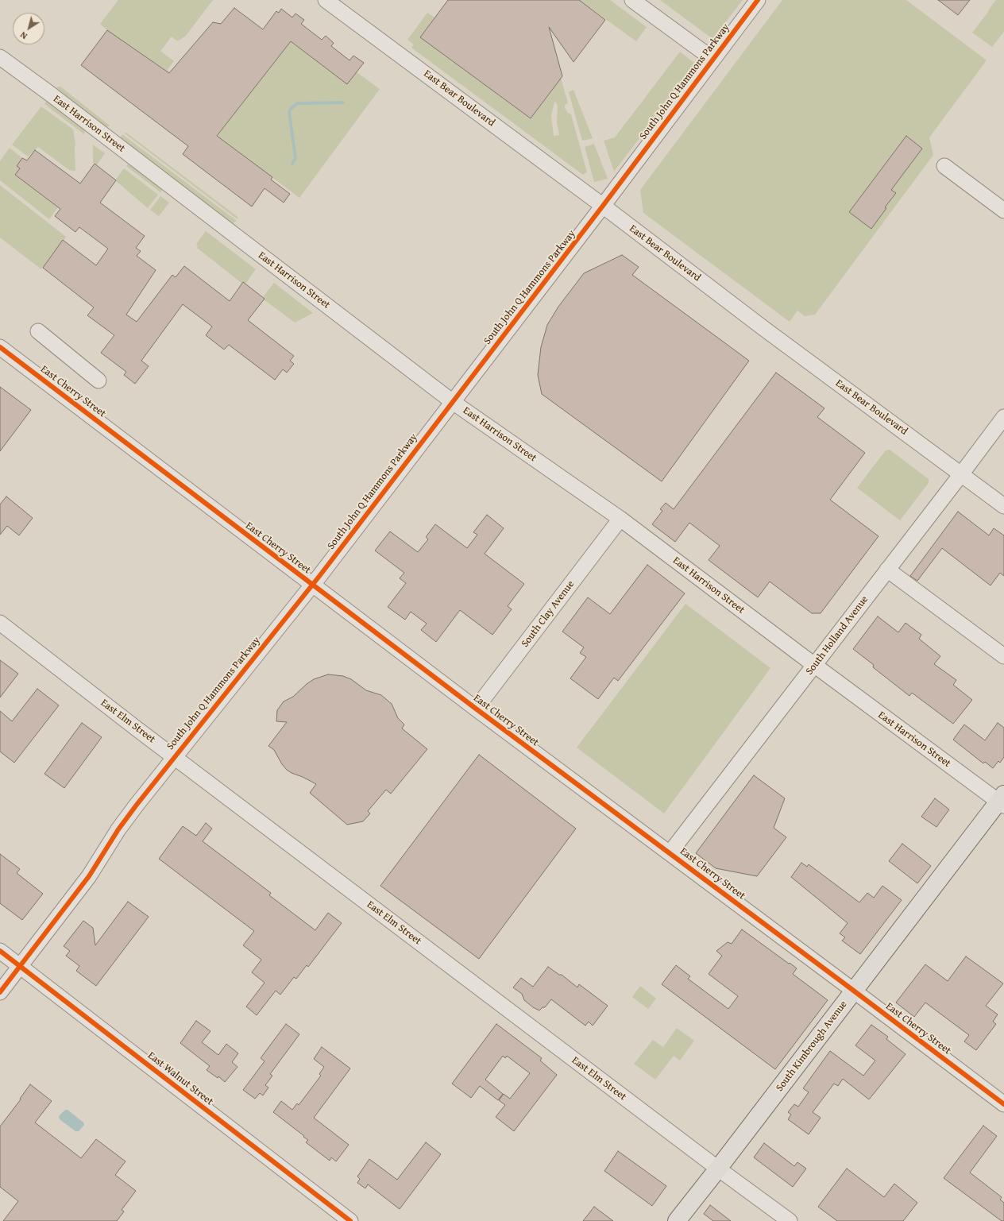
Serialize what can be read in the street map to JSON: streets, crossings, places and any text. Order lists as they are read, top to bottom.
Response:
{
  "streets": {
    "main road": ["South Kimbrough Avenue"],
    "street": [
      "South John Q Hammons Parkway",
      "East Bear Boulevard",
      "East Harrison Street",
      "East Cherry Street",
      "South Clay Avenue",
      "South Holland Avenue",
      "East Elm Street",
      "East Walnut Street"
    ]
  },
  "crossings": [
    ["South John Q Hammons Parkway", "East Bear Boulevard"],
    ["South John Q Hammons Parkway", "East Harrison Street"],
    ["South John Q Hammons Parkway", "East Cherry Street"],
    ["South John Q Hammons Parkway", "East Elm Street"],
    ["South John Q Hammons Parkway", "East Walnut Street"],
    ["East Bear Boulevard", "South Holland Avenue"],
    ["East Harrison Street", "South Clay Avenue"],
    ["East Harrison Street", "South Holland Avenue"],
    ["East Harrison Street", "South Kimbrough Avenue"],
    ["East Cherry Street", "South Clay Avenue"],
    ["East Cherry Street", "South Holland Avenue"],
    ["East Cherry Street", "South Kimbrough Avenue"],
    ["East Elm Street", "South Kimbrough Avenue"]
  ],
  "north": "bottom left"
}
